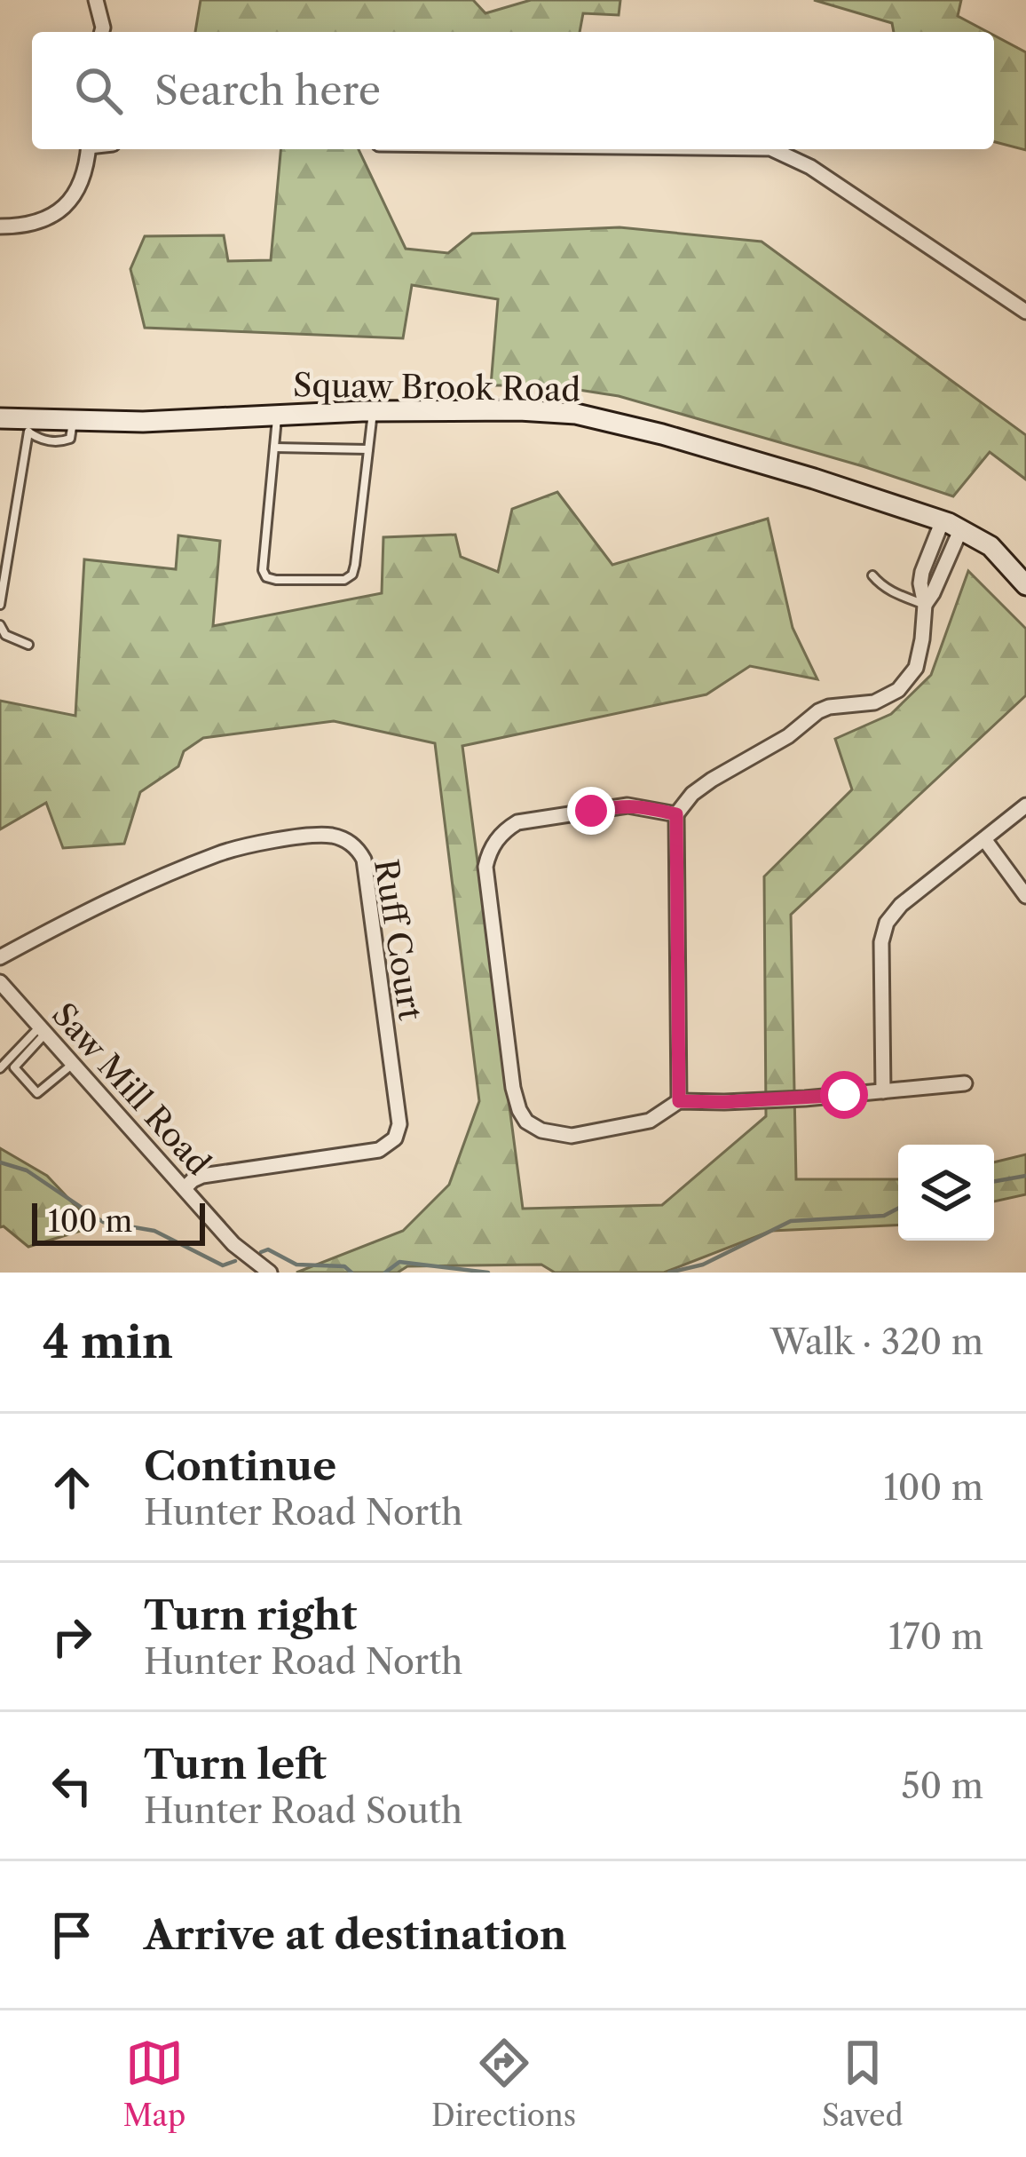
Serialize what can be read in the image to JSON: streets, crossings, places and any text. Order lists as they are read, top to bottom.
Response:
{
  "streets": {
    "street": ["Squaw Brook Road", "Ruff Court", "Saw Mill Road"]
  },
  "crossings": [
    ["Ruff Court", "Saw Mill Road"]
  ],
  "scale_bar": "100 m",
  "page": {
    "search": "Search here",
    "scale": "100 m",
    "heading": ["4 min", "Walk · 320 m"],
    "list": [
      ["Continue", "Hunter Road North", "100 m"],
      ["Turn right", "Hunter Road North", "170 m"],
      ["Turn left", "Hunter Road South", "50 m"],
      "Arrive at destination"
    ],
    "nav": ["Map", "Directions", "Saved"]
  }
}
